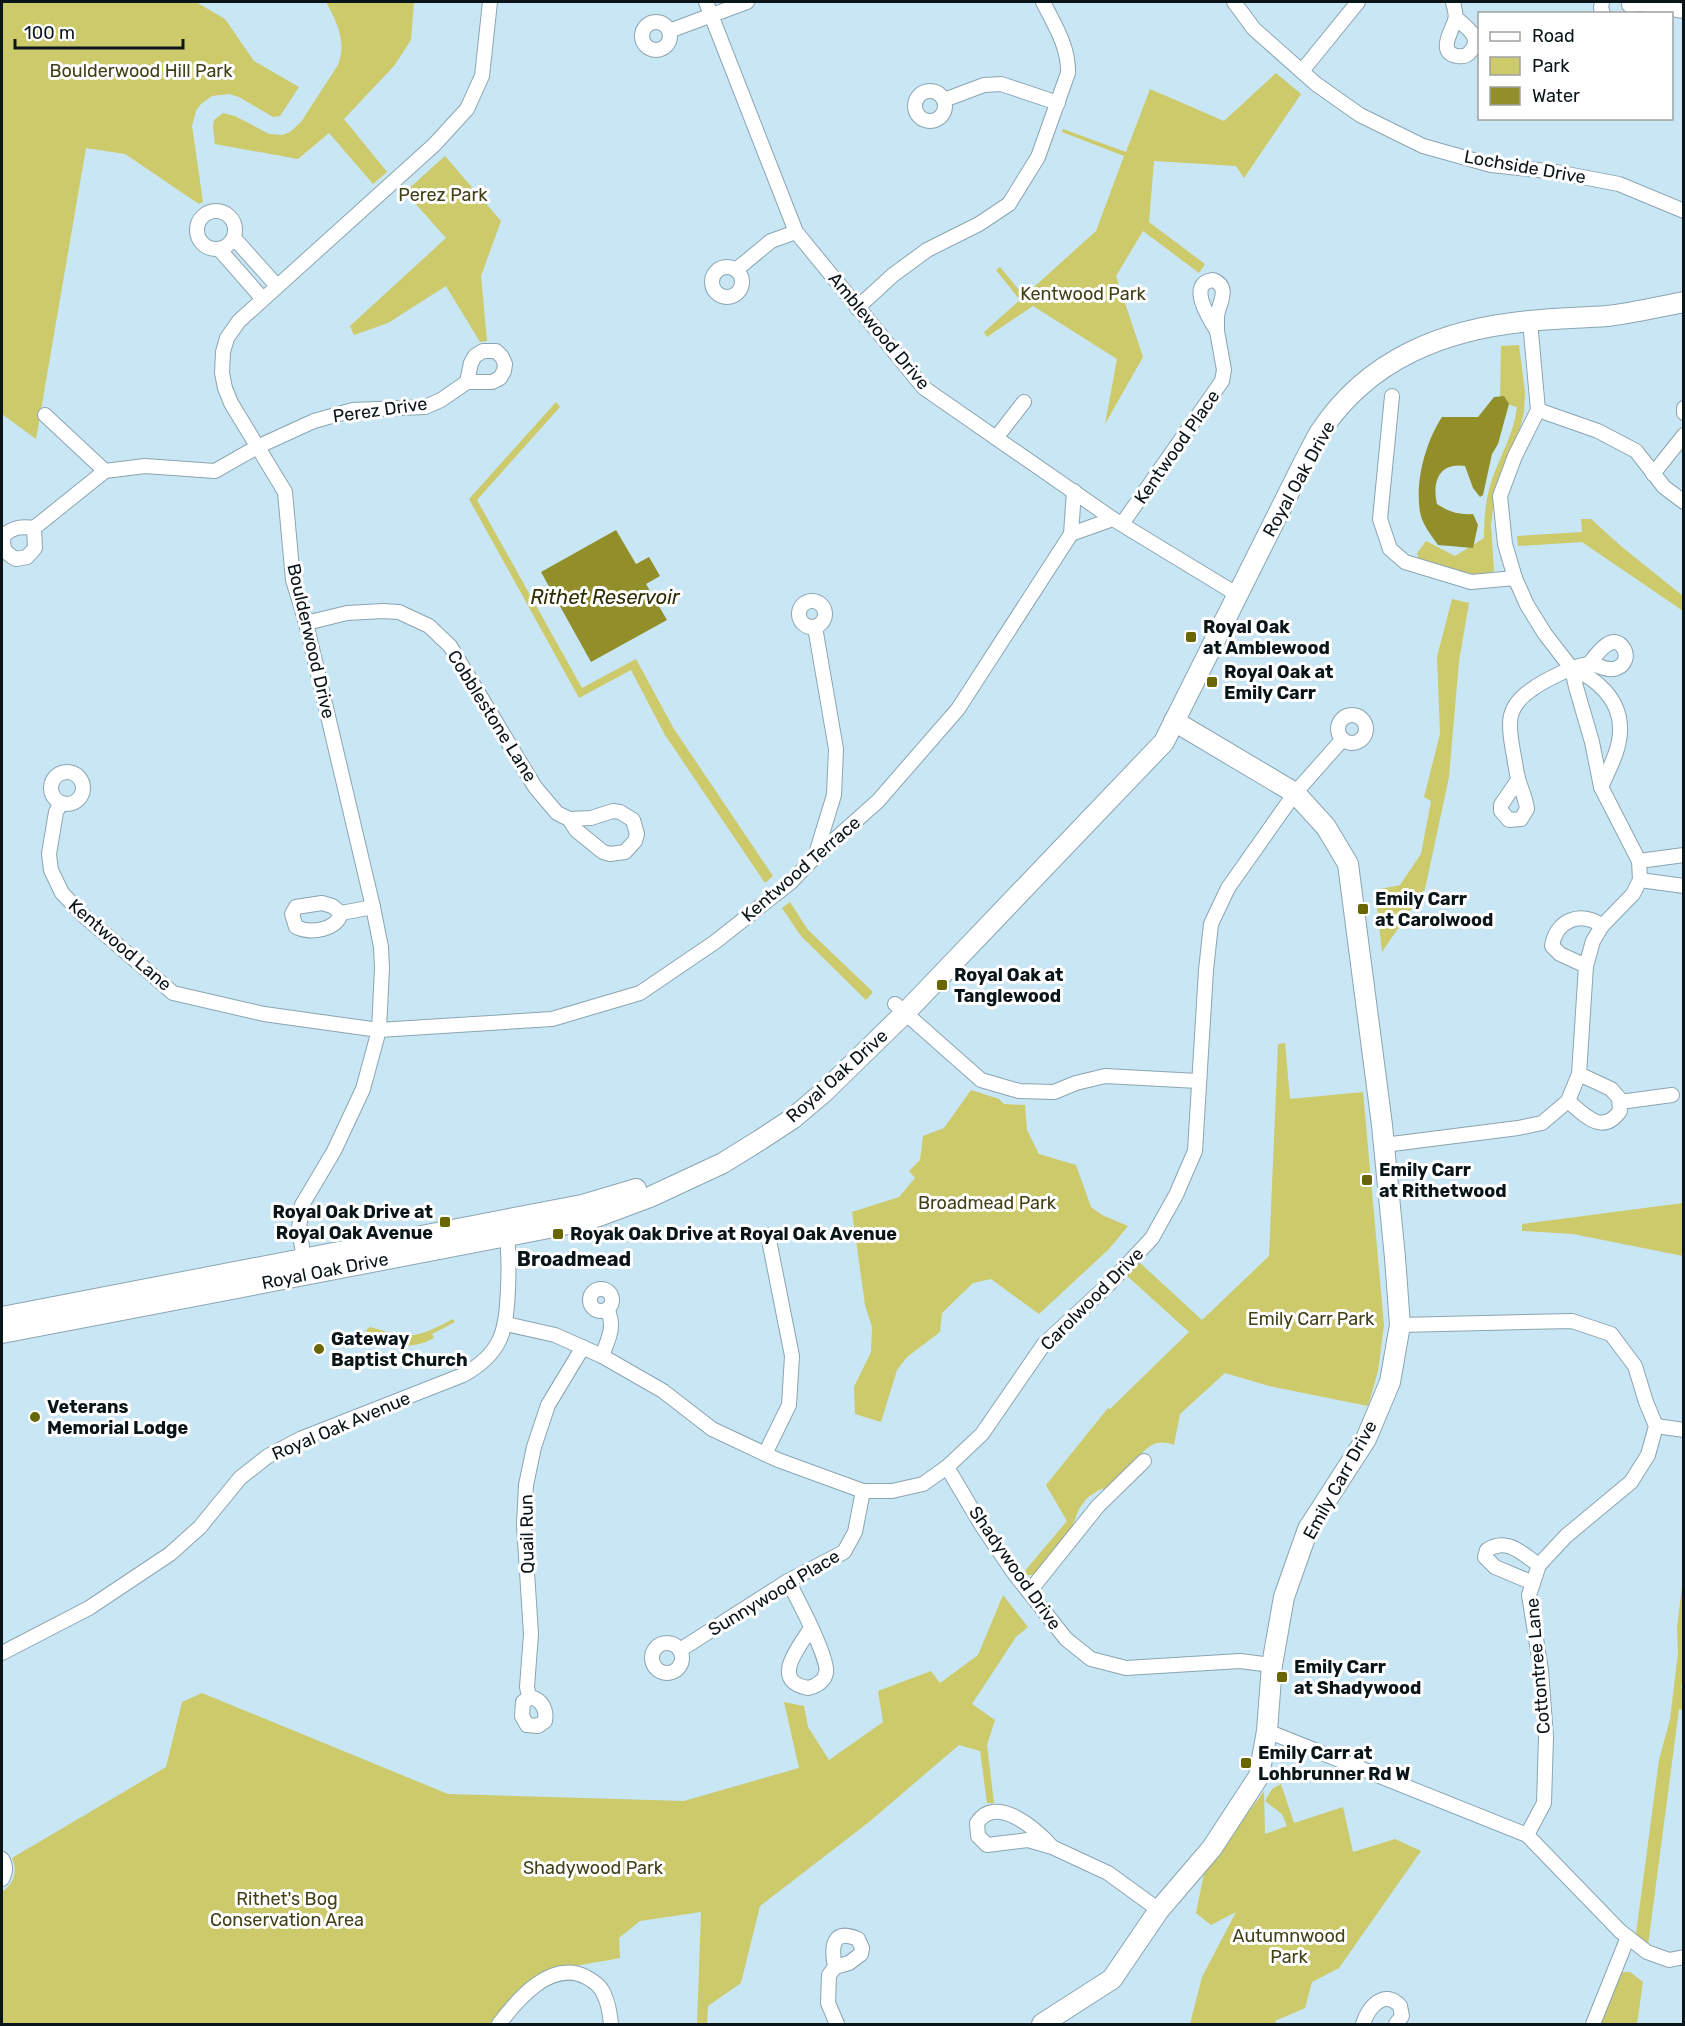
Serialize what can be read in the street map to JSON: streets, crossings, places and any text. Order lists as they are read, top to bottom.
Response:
{
  "streets": {
    "main road": ["Royal Oak Drive", "Emily Carr Drive"],
    "street": [
      "Lochside Drive",
      "Amblewood Drive",
      "Perez Drive",
      "Kentwood Place",
      "Boulderwood Drive",
      "Cobblestone Lane",
      "Kentwood Terrace",
      "Kentwood Lane",
      "Carolwood Drive",
      "Royal Oak Avenue",
      "Quail Run",
      "Shadywood Drive",
      "Sunnywood Place",
      "Cottontree Lane"
    ]
  },
  "crossings": [
    ["Amblewood Drive", "Kentwood Place"],
    ["Amblewood Drive", "Royal Oak Drive"],
    ["Amblewood Drive", "Kentwood Terrace"],
    ["Perez Drive", "Boulderwood Drive"],
    ["Royal Oak Drive", "Boulderwood Drive"],
    ["Royal Oak Drive", "Royal Oak Avenue"],
    ["Royal Oak Drive", "Emily Carr Drive"],
    ["Boulderwood Drive", "Cobblestone Lane"],
    ["Boulderwood Drive", "Kentwood Terrace"],
    ["Boulderwood Drive", "Kentwood Lane"],
    ["Kentwood Terrace", "Kentwood Lane"],
    ["Carolwood Drive", "Royal Oak Avenue"],
    ["Carolwood Drive", "Emily Carr Drive"],
    ["Carolwood Drive", "Quail Run"],
    ["Carolwood Drive", "Shadywood Drive"],
    ["Carolwood Drive", "Sunnywood Place"],
    ["Emily Carr Drive", "Shadywood Drive"]
  ],
  "districts": ["Broadmead"],
  "water": ["Rithet Reservoir"],
  "parks": [
    "Boulderwood Hill Park",
    "Perez Park",
    "Kentwood Park",
    "Broadmead Park",
    "Emily Carr Park",
    "Shadywood Park",
    "Rithet's Bog Conservation Area",
    "Autumnwood Park"
  ],
  "places": {
    "transit": [
      "Royal Oak at Amblewood",
      "Royal Oak at Emily Carr",
      "Emily Carr at Carolwood",
      "Royal Oak at Tanglewood",
      "Emily Carr at Rithetwood",
      "Royal Oak Drive at Royal Oak Avenue",
      "Royak Oak Drive at Royal Oak Avenue",
      "Emily Carr at Shadywood",
      "Emily Carr at Lohbrunner Rd W"
    ],
    "other": ["Gateway Baptist Church", "Veterans Memorial Lodge"]
  },
  "legend": ["Road", "Park", "Water"],
  "scale_bar": "100 m"
}
